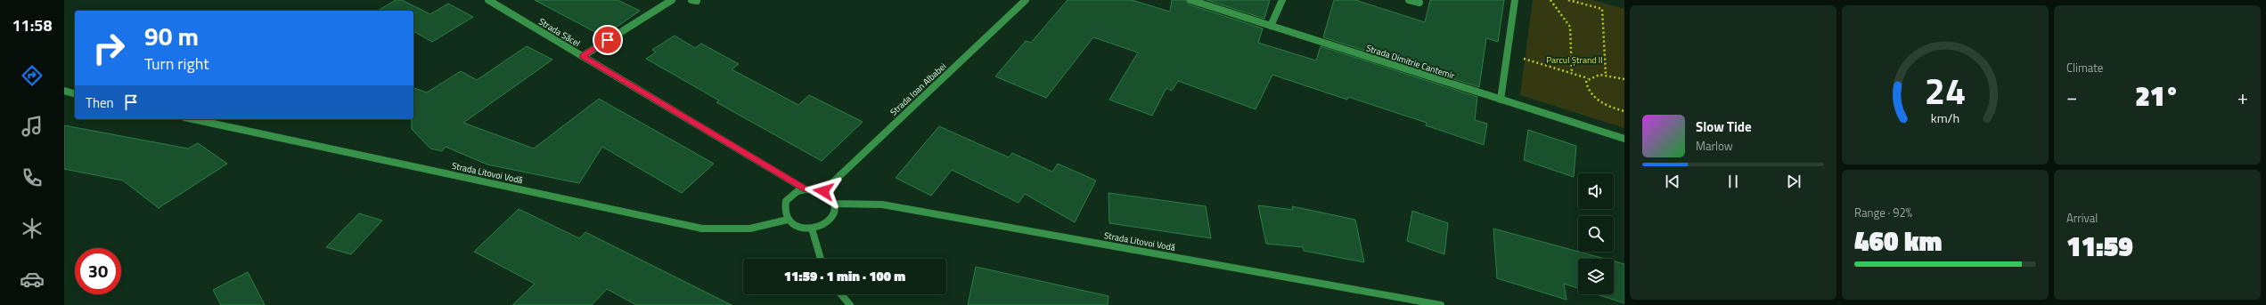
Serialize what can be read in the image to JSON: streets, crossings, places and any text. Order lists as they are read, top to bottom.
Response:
{
  "streets": {
    "street": [
      "Strada Săcel",
      "Strada Dimitrie Cantemir",
      "Strada Ioan Albabei",
      "Strada Litovoi Vodă"
    ]
  },
  "crossings": [
    ["Strada Săcel", "Strada Ioan Albabei"],
    ["Strada Săcel", "Strada Litovoi Vodă"],
    ["Strada Ioan Albabei", "Strada Litovoi Vodă"]
  ],
  "parks": ["Parcul Ștrand II"],
  "page": {
    "tabs": "11:58",
    "tile": [
      "Climate",
      ["Range · 92%", "460 km"],
      ["Arrival", "11:59"]
    ],
    "turn": ["90 m", "Turn right"],
    "heat": ["−", "21°", "+"],
    "then": "Then",
    "song": ["Slow Tide", "Marlow"],
    "limit": "30",
    "trip": "11:59 · 1 min · 100 m",
    "gauge": ["24", "km/h"]
  }
}
